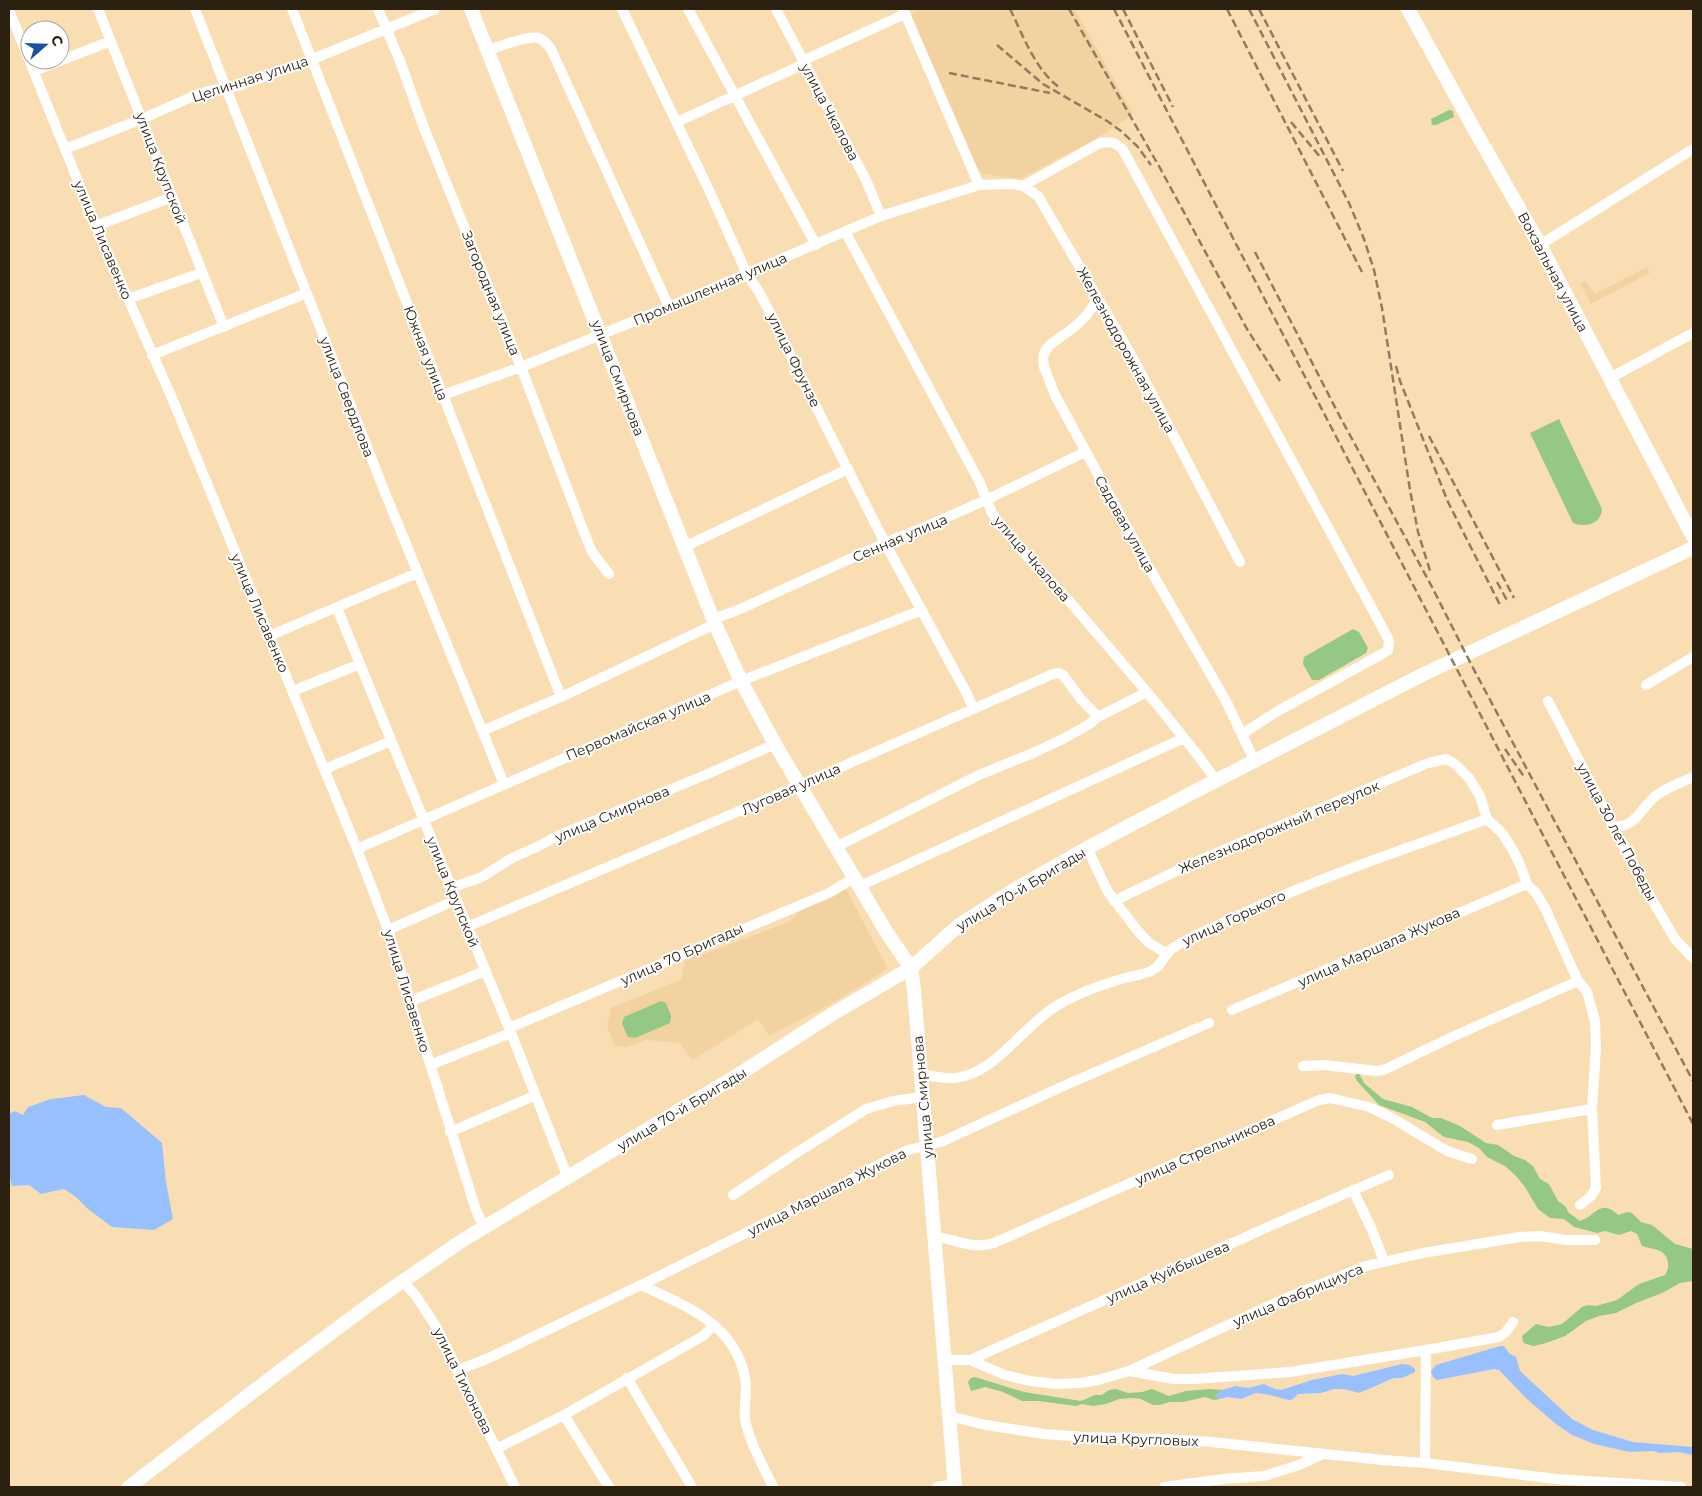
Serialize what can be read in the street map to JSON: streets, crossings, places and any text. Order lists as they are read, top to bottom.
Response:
{
  "streets": {
    "main road": ["Вокзальная улица", "улица Смирнова", "улица 70-й Бригады"],
    "street": [
      "Целинная улица",
      "улица Чкалова",
      "улица Крупской",
      "улица Лисавенко",
      "Промышленная улица",
      "Загородная улица",
      "Железнодорожная улица",
      "Южная улица",
      "улица Фрунзе",
      "улица Свердлова",
      "Садовая улица",
      "Сенная улица",
      "Первомайская улица",
      "Луговая улица",
      "Железнодорожный переулок",
      "улица 30 лет Победы",
      "улица Горького",
      "улица Маршала Жукова",
      "улица 70 Бригады",
      "улица Стрельникова",
      "улица Куйбышева",
      "улица Фабрициуса",
      "улица Тихонова",
      "улица Кругловых"
    ]
  },
  "crossings": [
    ["Целинная улица", "улица Крупской"],
    ["Целинная улица", "улица Лисавенко"],
    ["Целинная улица", "Загородная улица"],
    ["Целинная улица", "Южная улица"],
    ["Целинная улица", "улица Свердлова"],
    ["улица Чкалова", "Промышленная улица"],
    ["улица Чкалова", "Сенная улица"],
    ["улица Чкалова", "улица 70-й Бригады"],
    ["улица Чкалова", "улица 70 Бригады"],
    ["улица Крупской", "улица Смирнова"],
    ["улица Крупской", "Первомайская улица"],
    ["улица Крупской", "Луговая улица"],
    ["улица Крупской", "улица 70-й Бригады"],
    ["улица Крупской", "улица 70 Бригады"],
    ["улица Лисавенко", "Первомайская улица"],
    ["улица Лисавенко", "улица 70-й Бригады"],
    ["улица Лисавенко", "улица 70 Бригады"],
    ["Промышленная улица", "Загородная улица"],
    ["Промышленная улица", "Южная улица"],
    ["Промышленная улица", "улица Фрунзе"],
    ["Промышленная улица", "улица Смирнова"],
    ["Железнодорожная улица", "Садовая улица"],
    ["Южная улица", "Сенная улица"],
    ["улица Фрунзе", "Сенная улица"],
    ["улица Фрунзе", "Первомайская улица"],
    ["улица Фрунзе", "Луговая улица"],
    ["улица Смирнова", "Сенная улица"],
    ["улица Смирнова", "Первомайская улица"],
    ["улица Смирнова", "Луговая улица"],
    ["улица Смирнова", "улица 70-й Бригады"],
    ["улица Смирнова", "улица Горького"],
    ["улица Смирнова", "улица Маршала Жукова"],
    ["улица Смирнова", "улица 70 Бригады"],
    ["улица Смирнова", "улица Стрельникова"],
    ["улица Смирнова", "улица Куйбышева"],
    ["улица Смирнова", "улица Кругловых"],
    ["улица Свердлова", "Сенная улица"],
    ["улица Свердлова", "Первомайская улица"],
    ["Садовая улица", "Сенная улица"],
    ["Садовая улица", "улица 70-й Бригады"],
    ["Железнодорожный переулок", "улица Горького"],
    ["улица 70-й Бригады", "улица Тихонова"],
    ["улица Маршала Жукова", "улица Тихонова"],
    ["улица Куйбышева", "улица Фабрициуса"]
  ],
  "north": "right"
}
